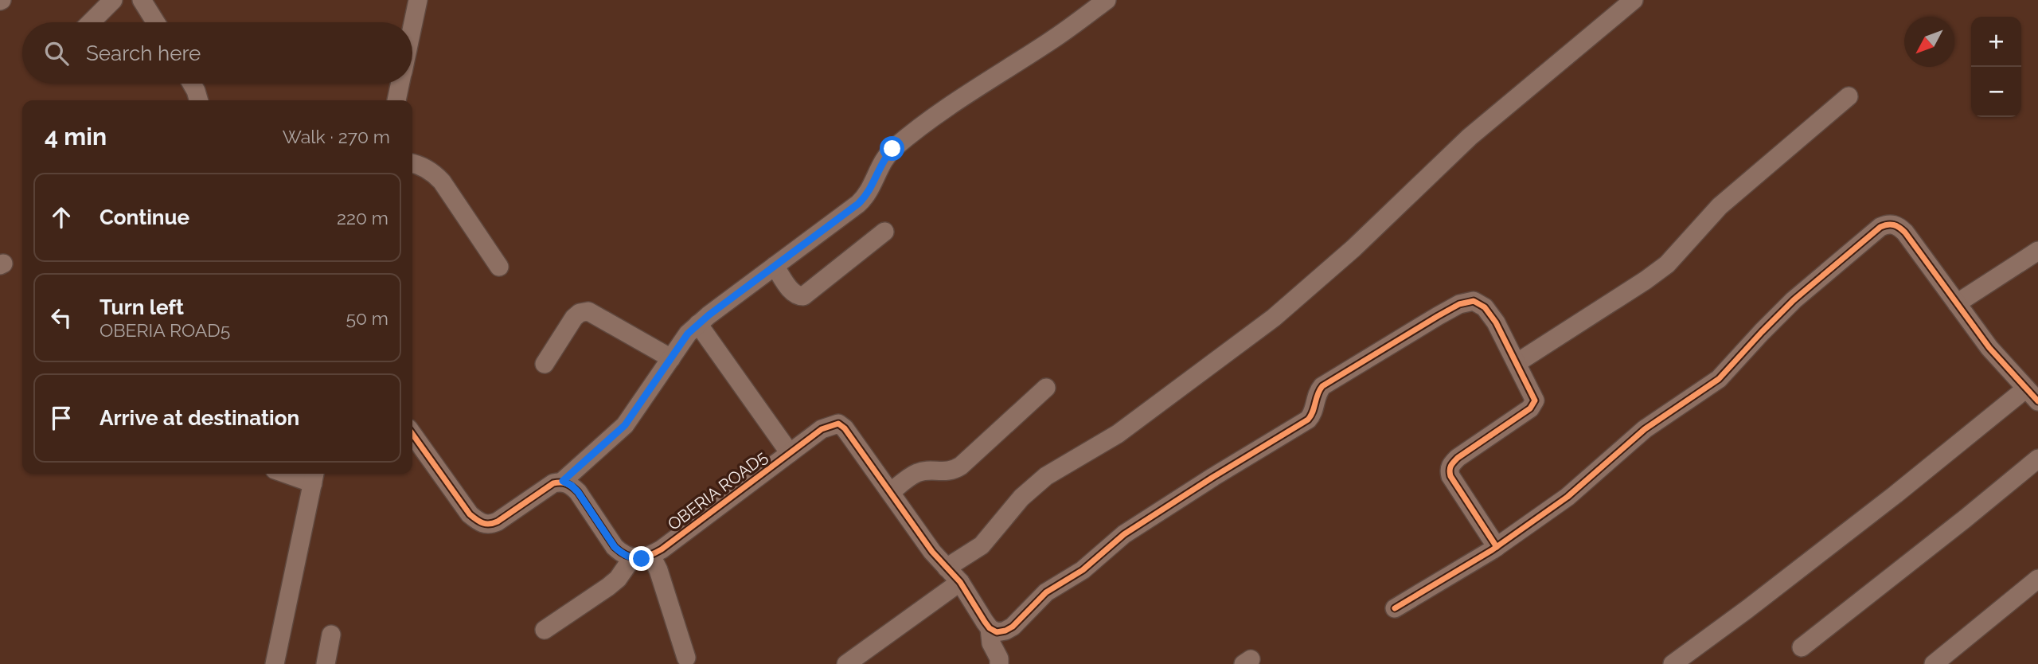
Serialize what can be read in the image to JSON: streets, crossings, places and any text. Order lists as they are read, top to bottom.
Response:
{
  "streets": {
    "street": ["OBERIA ROAD5"]
  },
  "north": "bottom left",
  "page": {
    "map_buttons": ["+", "−"],
    "search": "Search here",
    "heading": ["4 min", "Walk · 270 m"],
    "list": [
      ["Continue", "220 m"],
      ["Turn left", "OBERIA ROAD5", "50 m"],
      "Arrive at destination"
    ]
  }
}
